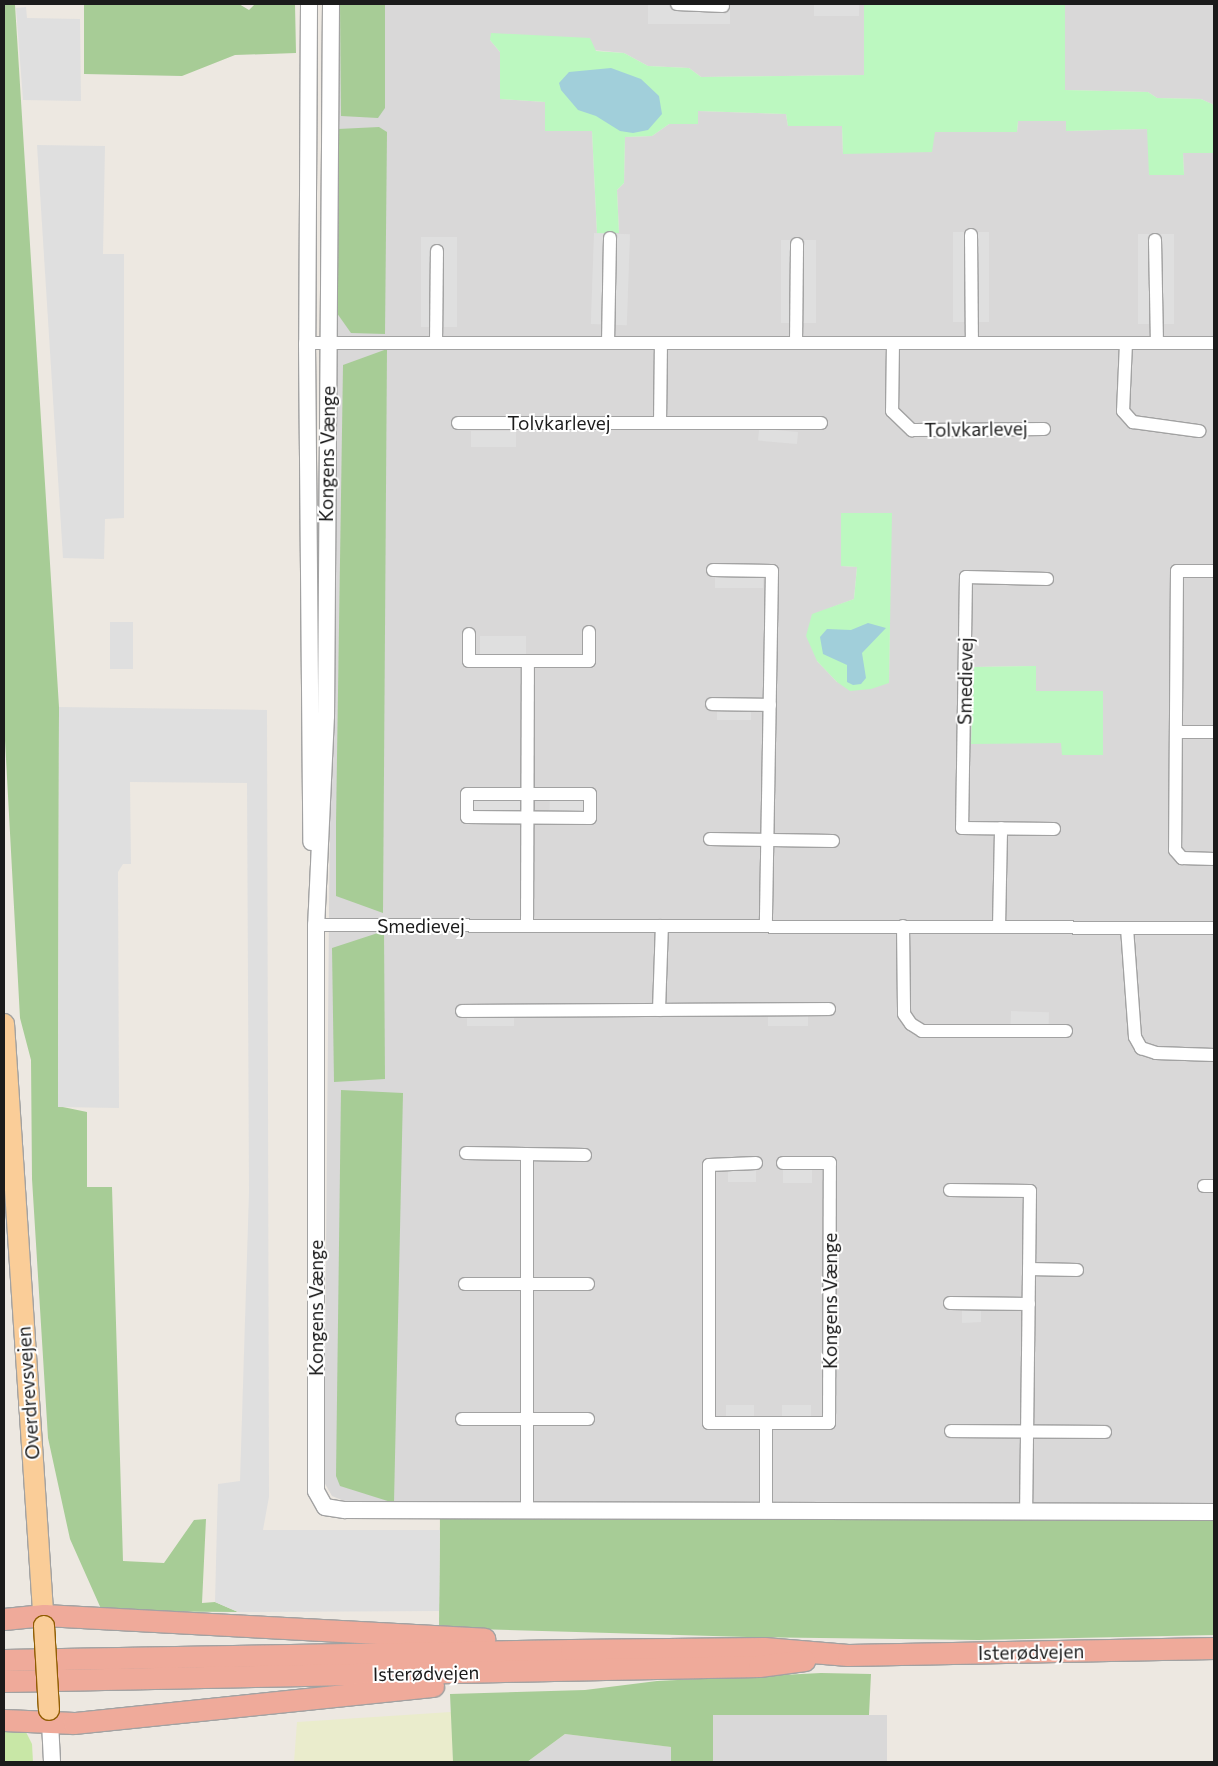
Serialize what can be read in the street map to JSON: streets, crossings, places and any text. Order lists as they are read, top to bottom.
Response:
{
  "streets": {
    "highway": ["Isterødvejen"],
    "main road": ["Overdrevsvejen"],
    "street": ["Tolvkarlevej", "Kongens Vænge", "Smedievej"]
  },
  "crossings": [
    ["Kongens Vænge", "Smedievej"]
  ]
}
